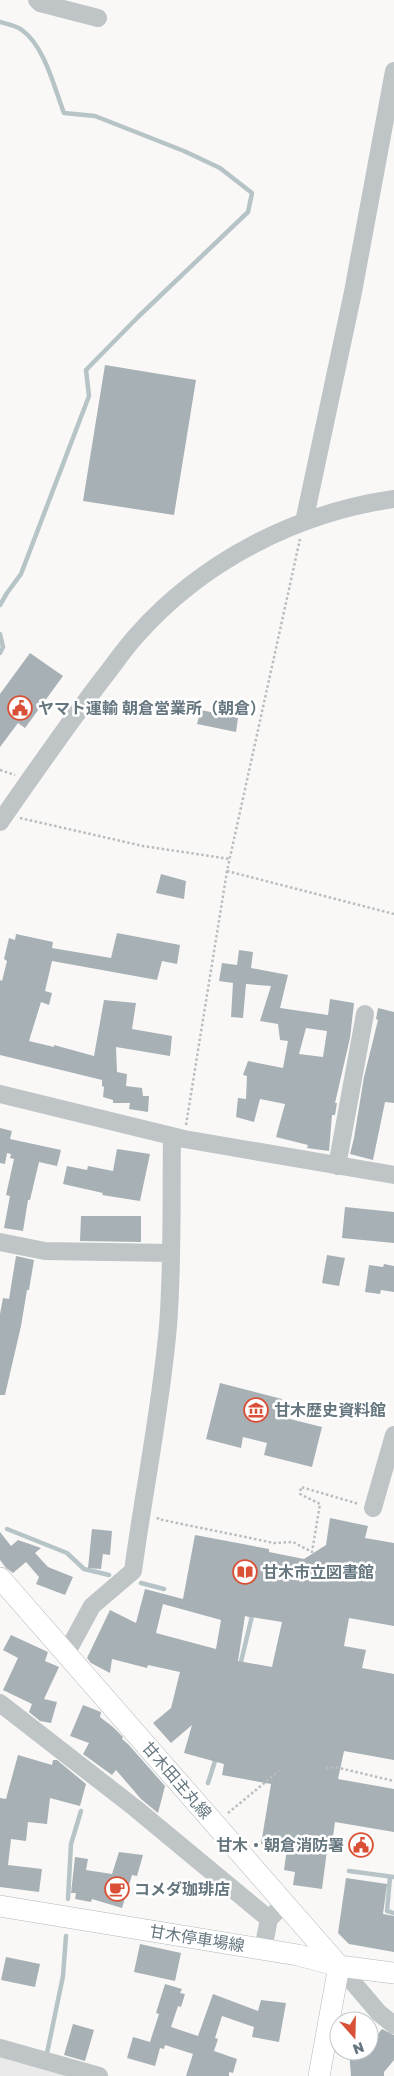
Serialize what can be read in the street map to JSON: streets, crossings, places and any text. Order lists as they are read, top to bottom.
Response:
{
  "streets": {
    "main road": ["甘木田主丸線", "甘木停車場線"]
  },
  "crossings": [
    ["甘木田主丸線", "甘木停車場線"]
  ],
  "places": {
    "public building": ["ヤマト運輸 朝倉営業所（朝倉）", "甘木・朝倉消防署"],
    "museum": ["甘木歴史資料館"],
    "library": ["甘木市立図書館"],
    "cafe": ["コメダ珈琲店"]
  },
  "north": "bottom"
}
